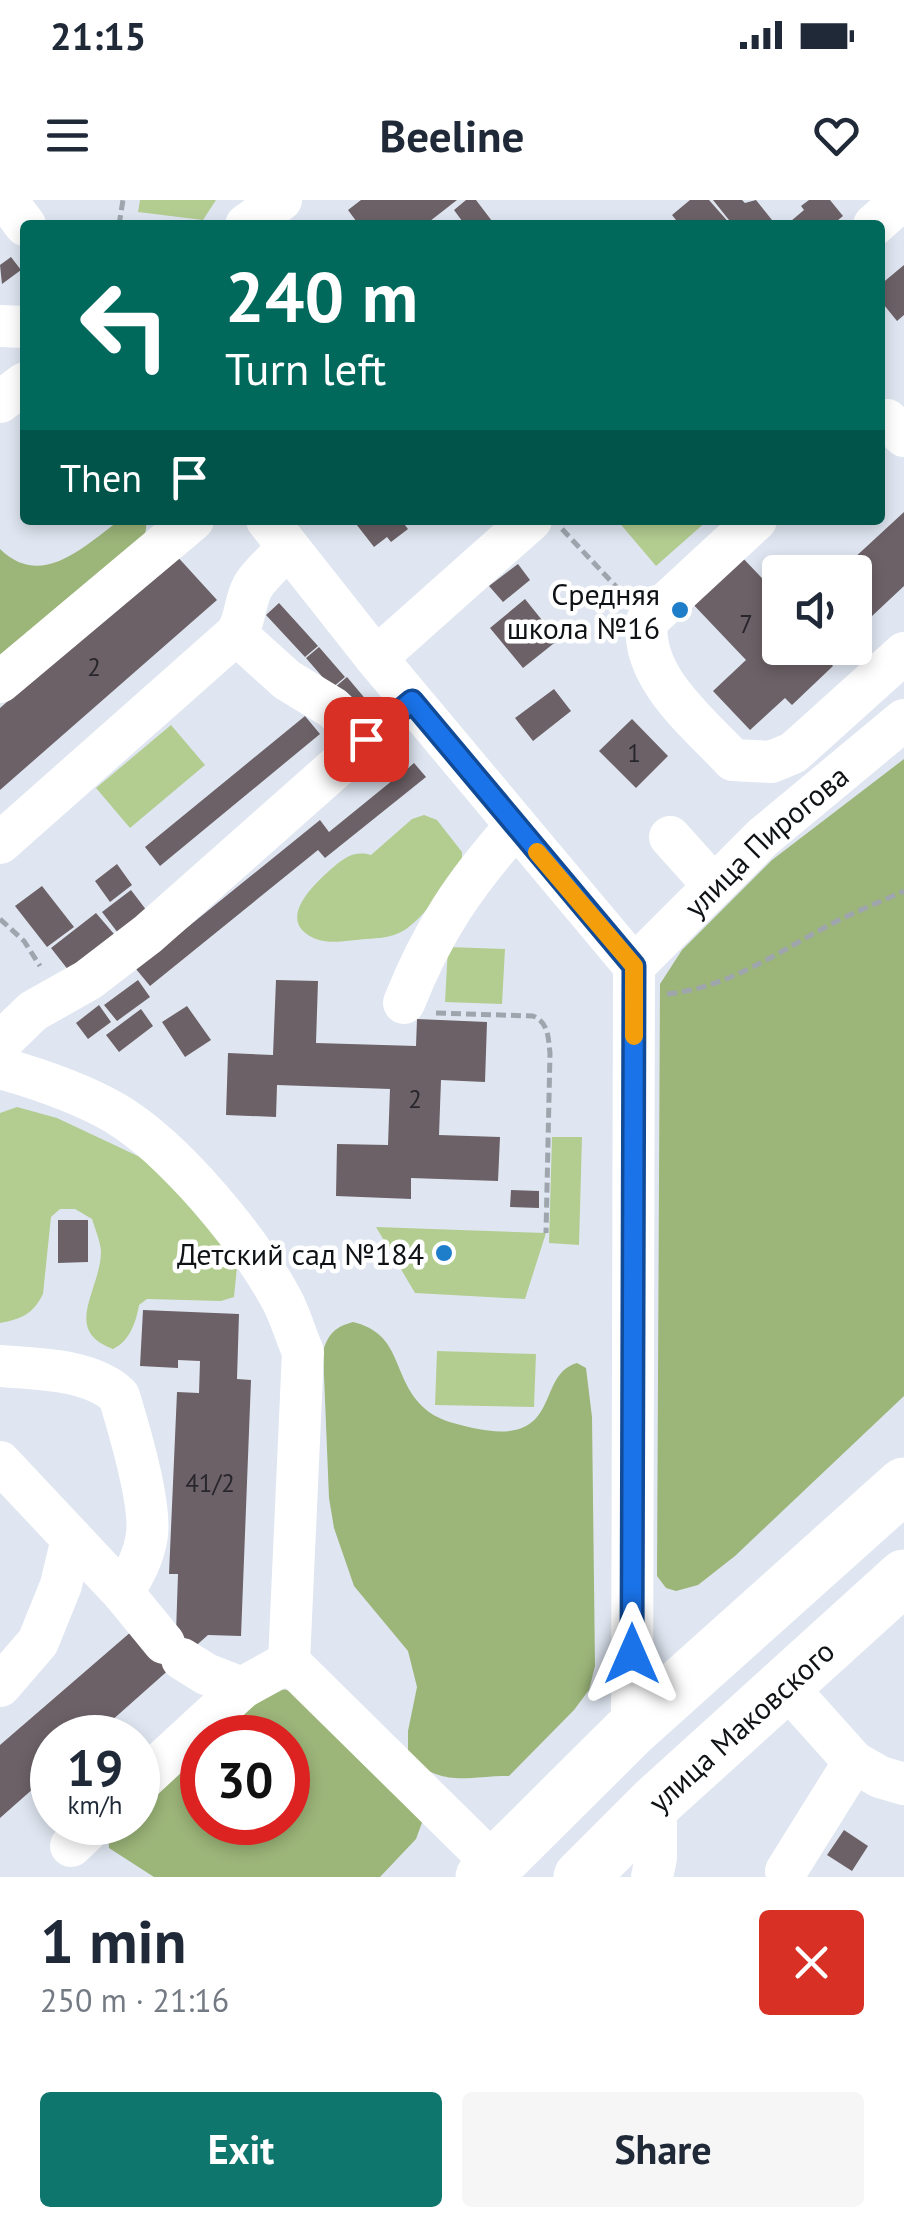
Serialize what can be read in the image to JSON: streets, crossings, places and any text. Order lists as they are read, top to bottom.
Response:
{
  "streets": {
    "highway": ["улица Маковского"],
    "street": ["улица Пирогова"]
  },
  "places": ["Средняя школа №16", "Детский сад №184"],
  "house_numbers": [
    "7",
    "2",
    "1",
    "2",
    "41/2"
  ],
  "page": {
    "status": "21:15",
    "header": "Beeline",
    "turn": ["240 m", "Turn left"],
    "then": "Then",
    "speed": "19 km/h",
    "limit": "30",
    "heading": ["1 min", "250 m · 21:16"],
    "buttons": ["Exit", "Share"]
  }
}
